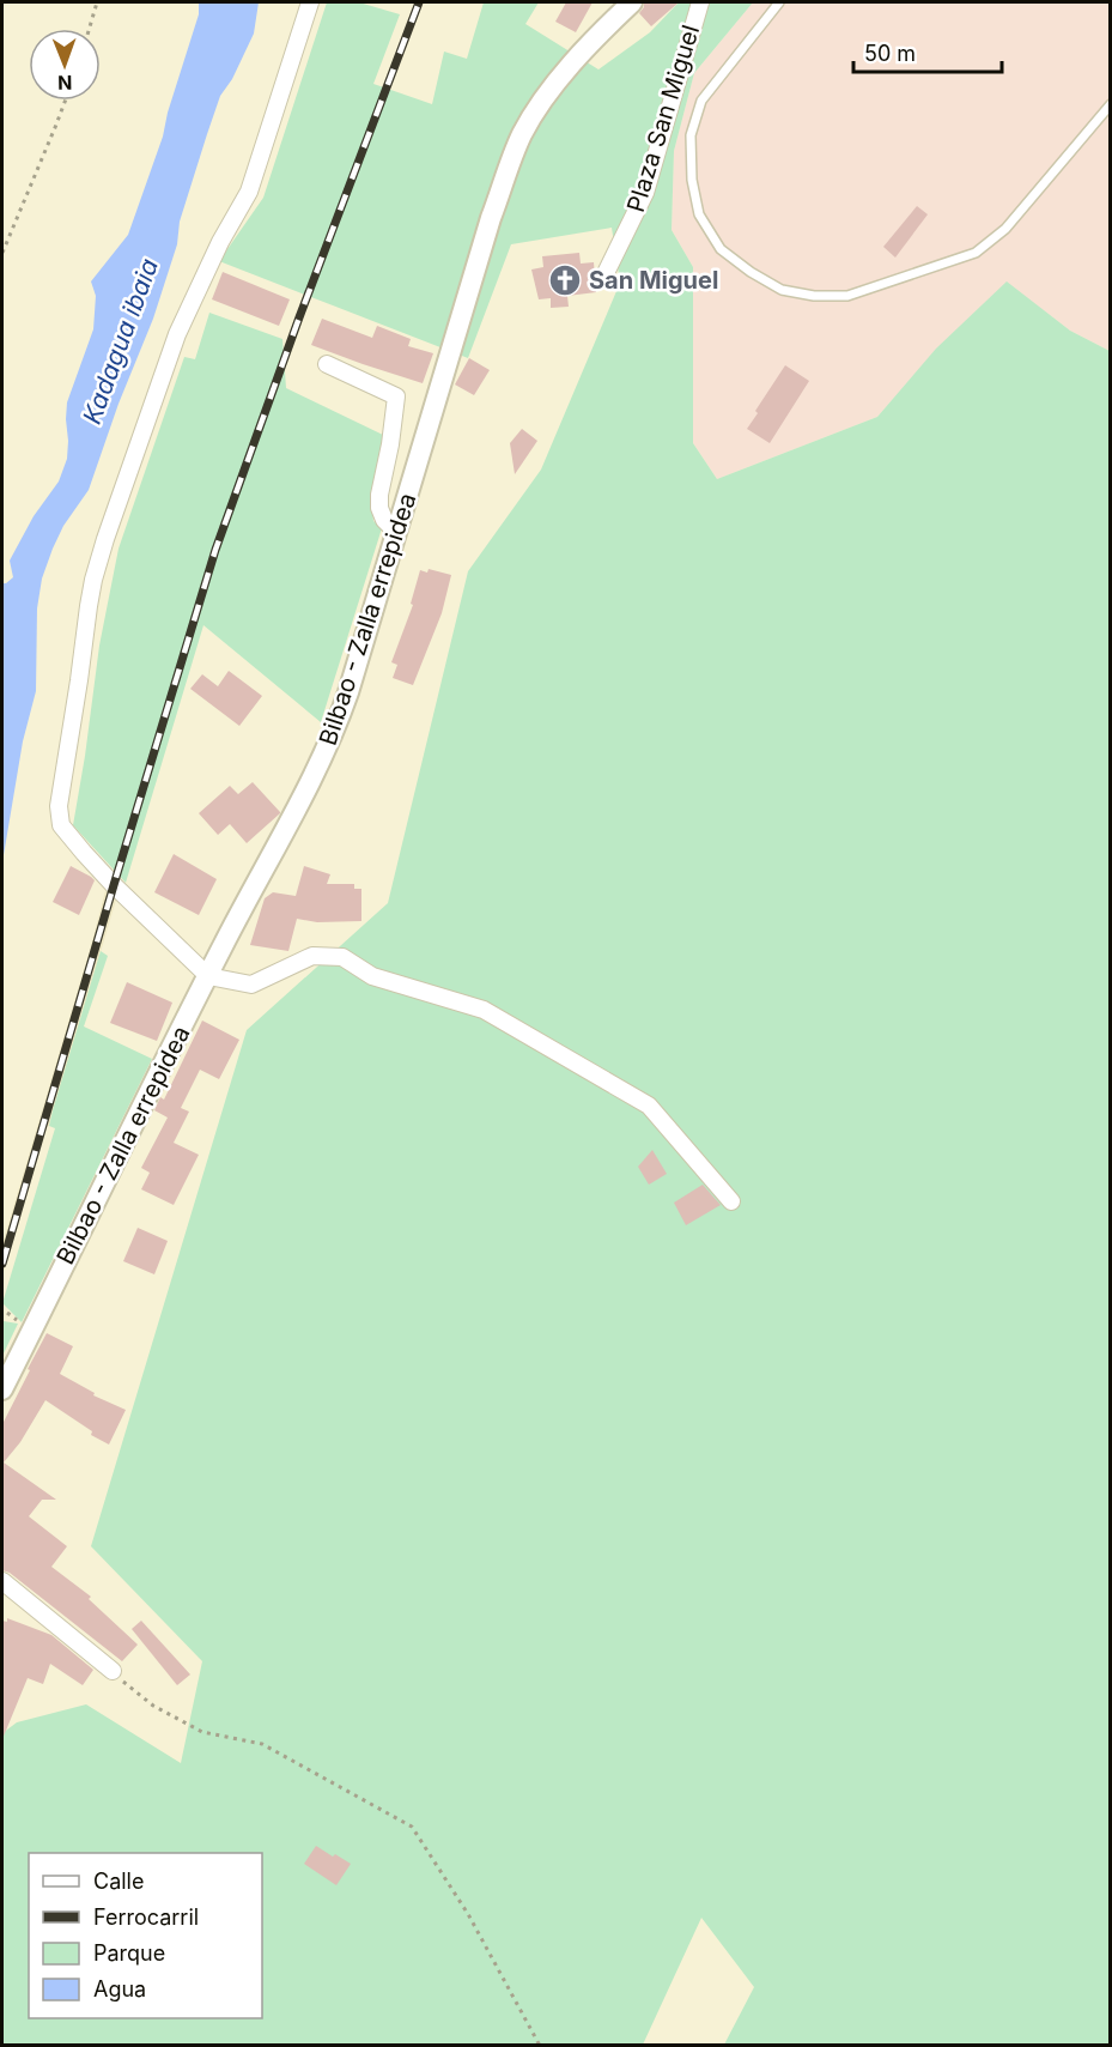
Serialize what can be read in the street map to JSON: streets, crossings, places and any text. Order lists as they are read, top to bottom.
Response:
{
  "streets": {
    "street": ["Plaza San Miguel", "Bilbao - Zalla errepidea"]
  },
  "water": ["Kadagua ibaia"],
  "places": {
    "church": ["San Miguel"]
  },
  "legend": [
    "Calle",
    "Ferrocarril",
    "Parque",
    "Agua"
  ],
  "scale_bar": "50 m",
  "north": "bottom"
}
